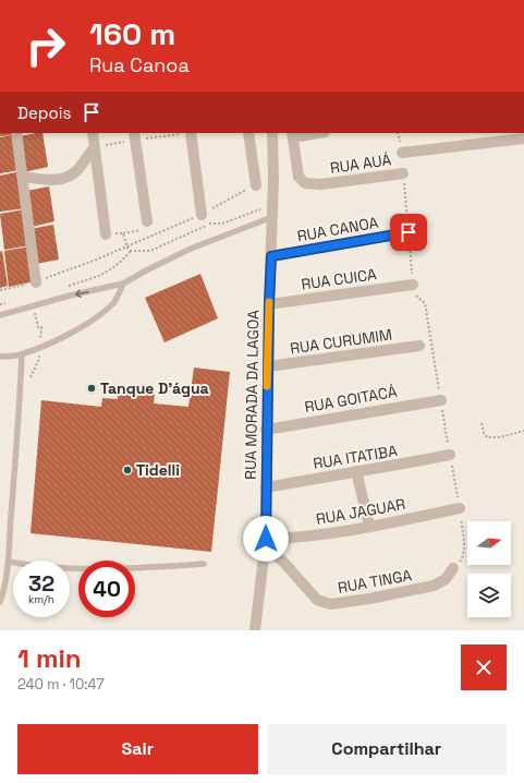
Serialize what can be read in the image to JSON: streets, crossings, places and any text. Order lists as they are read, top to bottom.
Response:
{
  "streets": {
    "street": [
      "RUA AUÁ",
      "RUA CANOA",
      "RUA CUICA",
      "RUA CURUMIM",
      "RUA MORADA DA LAGOA",
      "RUA GOITACÁ",
      "RUA ITATIBA",
      "RUA JAGUAR",
      "RUA TINGA"
    ]
  },
  "crossings": [
    ["RUA CANOA", "RUA MORADA DA LAGOA"],
    ["RUA CUICA", "RUA MORADA DA LAGOA"],
    ["RUA CURUMIM", "RUA MORADA DA LAGOA"],
    ["RUA MORADA DA LAGOA", "RUA GOITACÁ"],
    ["RUA MORADA DA LAGOA", "RUA ITATIBA"],
    ["RUA MORADA DA LAGOA", "RUA JAGUAR"],
    ["RUA MORADA DA LAGOA", "RUA TINGA"],
    ["RUA JAGUAR", "RUA TINGA"]
  ],
  "places": ["Tanque D'água", "Tidelli"],
  "north": "right",
  "page": {
    "turn": ["160 m", "Rua Canoa"],
    "then": "Depois",
    "speed": "32 km/h",
    "limit": "40",
    "heading": ["1 min", "240 m · 10:47"],
    "buttons": ["Sair", "Compartilhar"]
  }
}
